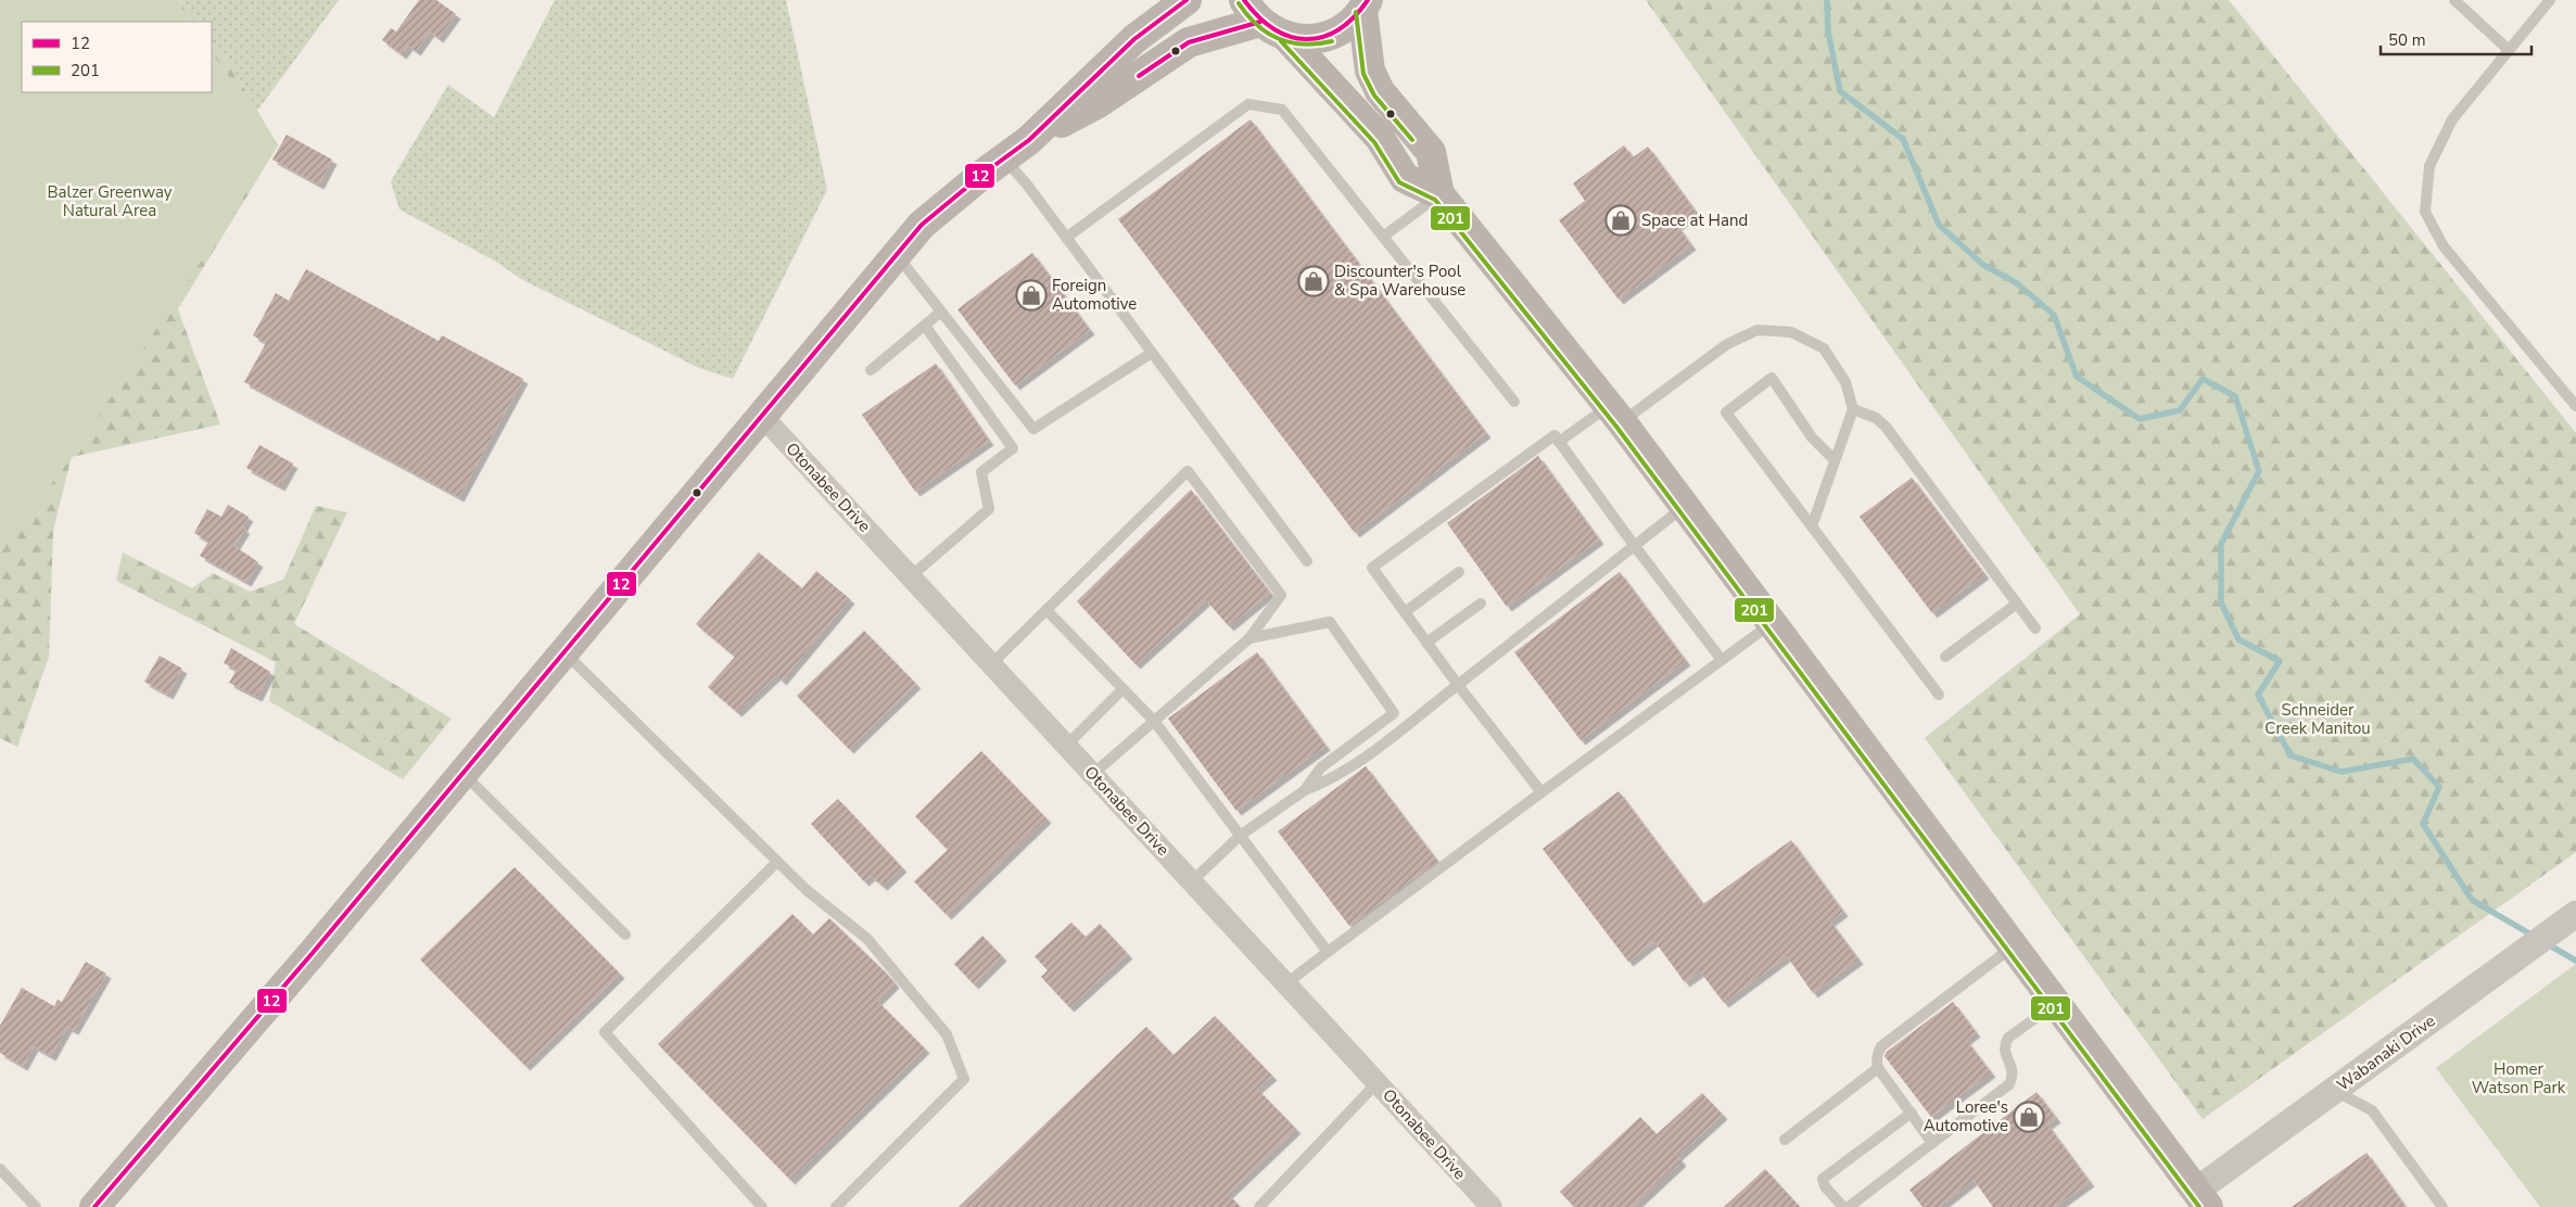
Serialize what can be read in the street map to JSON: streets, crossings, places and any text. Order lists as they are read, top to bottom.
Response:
{
  "streets": {
    "street": ["Otonabee Drive", "Wabanaki Drive"]
  },
  "parks": ["Balzer Greenway Natural Area", "Schneider Creek Manitou", "Homer Watson Park"],
  "places": {
    "shop": [
      "Space at Hand",
      "Discounter's Pool & Spa Warehouse",
      "Foreign Automotive",
      "Loree's Automotive"
    ]
  },
  "lines": ["transit line 12", "transit line 201"],
  "legend": ["12", "201"],
  "scale_bar": "50 m"
}
